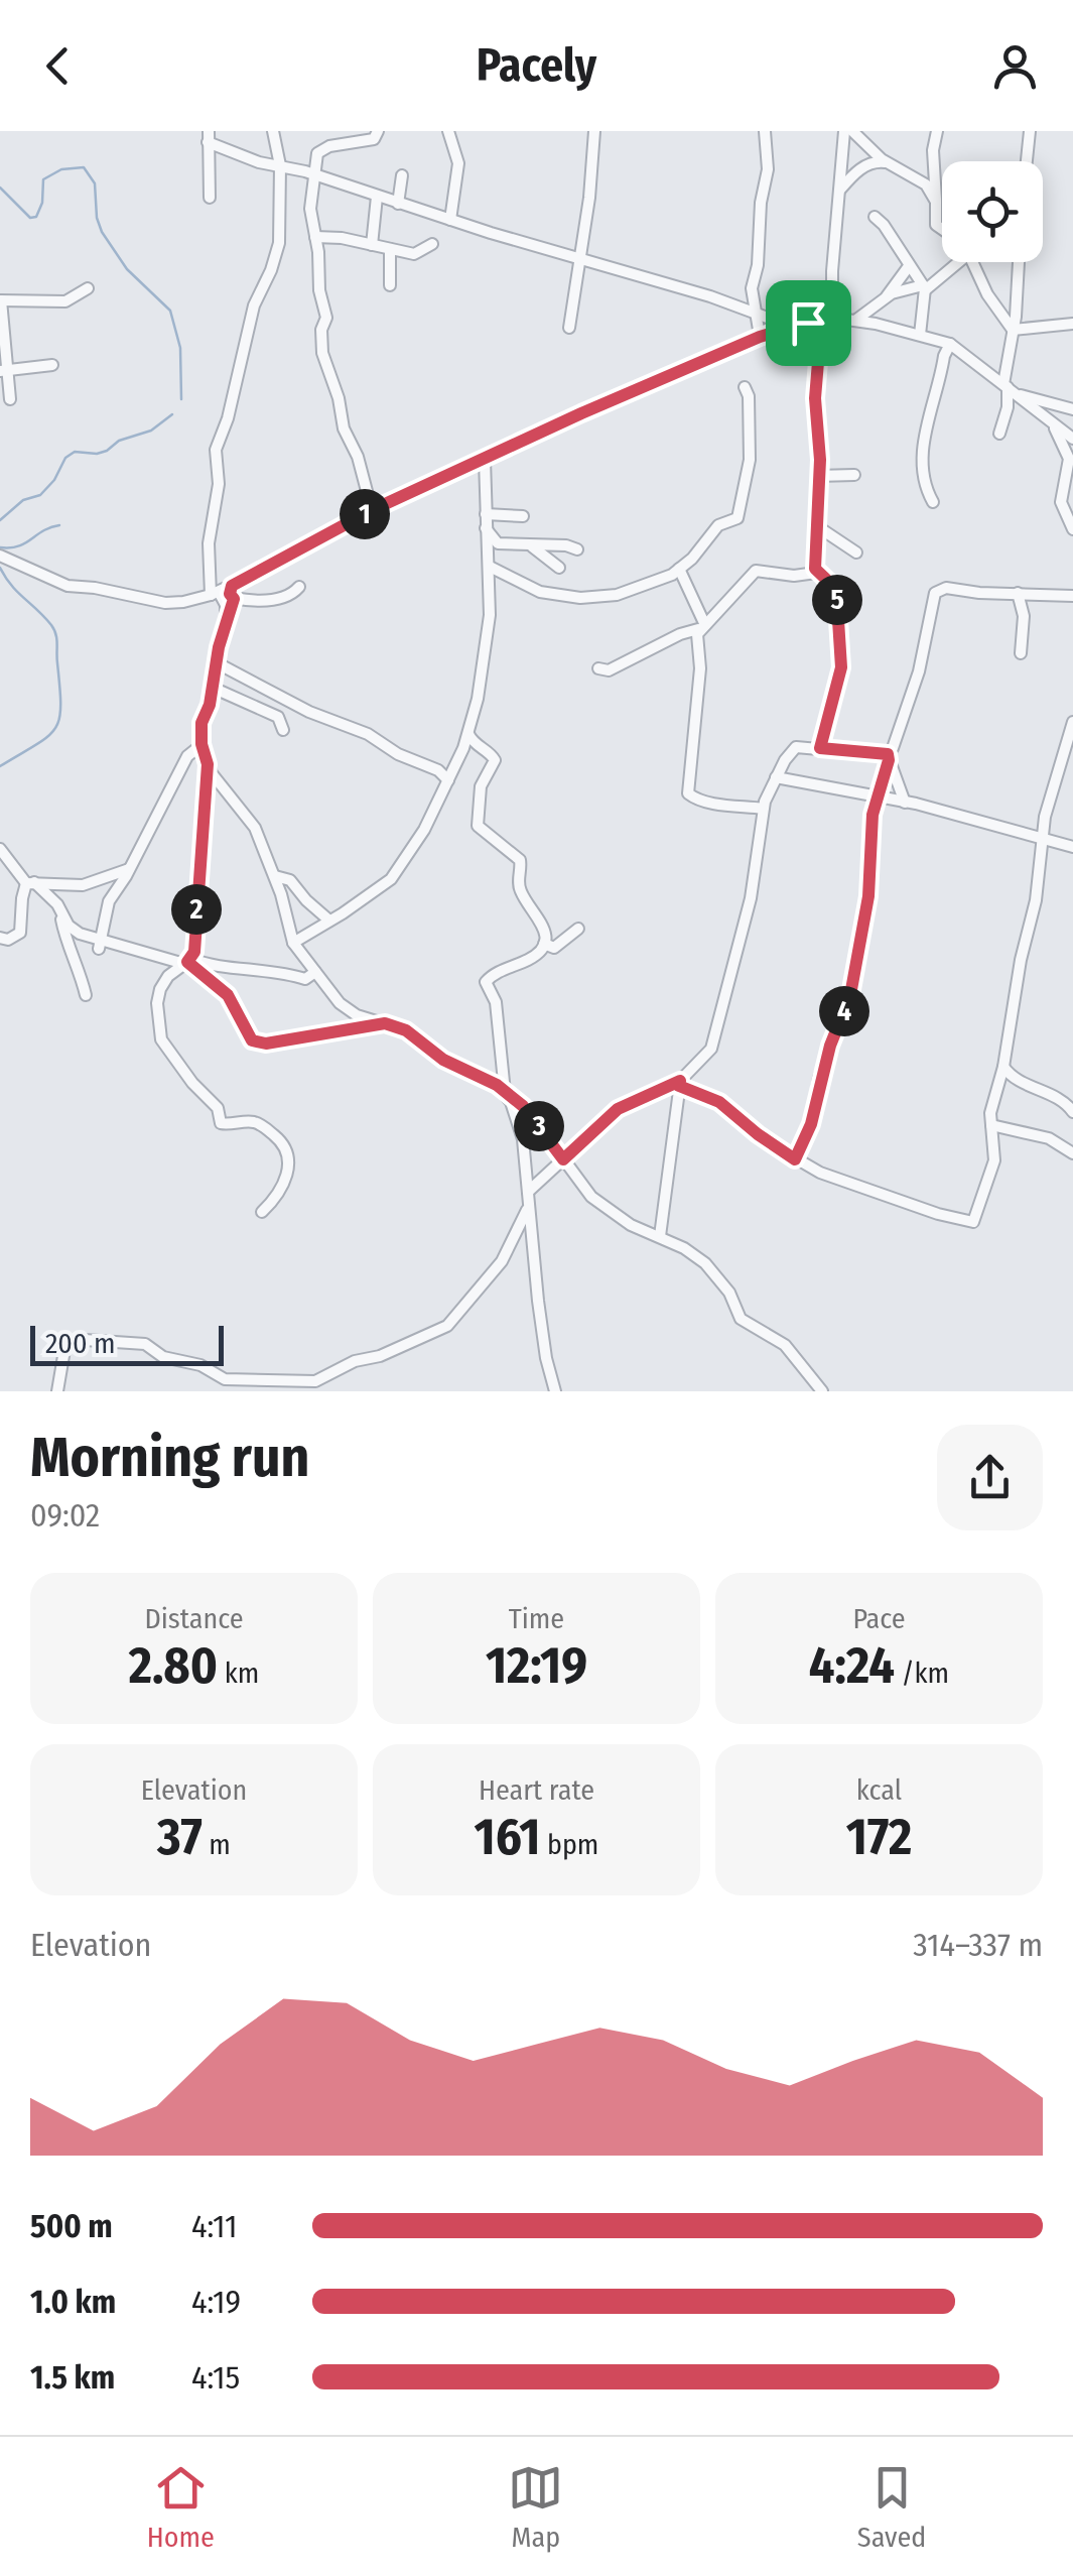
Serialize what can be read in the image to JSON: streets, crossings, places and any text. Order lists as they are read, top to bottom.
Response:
{
  "scale_bar": "200 m",
  "page": {
    "header": "Pacely",
    "pins": [
      "1",
      "5",
      "2",
      "4",
      "3"
    ],
    "scale": "200 m",
    "heading": ["Morning run", "09:02"],
    "stats": [
      ["Distance", "2.80 km"],
      ["Time", "12:19"],
      ["Pace", "4:24 /km"],
      ["Elevation", "37 m"],
      ["Heart rate", "161 bpm"],
      ["kcal", "172"]
    ],
    "chart": ["Elevation", "314–337 m"],
    "list": [
      {
        "name": "500 m",
        "note": "4:11"
      },
      {
        "name": "1.0 km",
        "note": "4:19"
      },
      {
        "name": "1.5 km",
        "note": "4:15"
      }
    ],
    "tabs": ["Home", "Map", "Saved"]
  }
}
